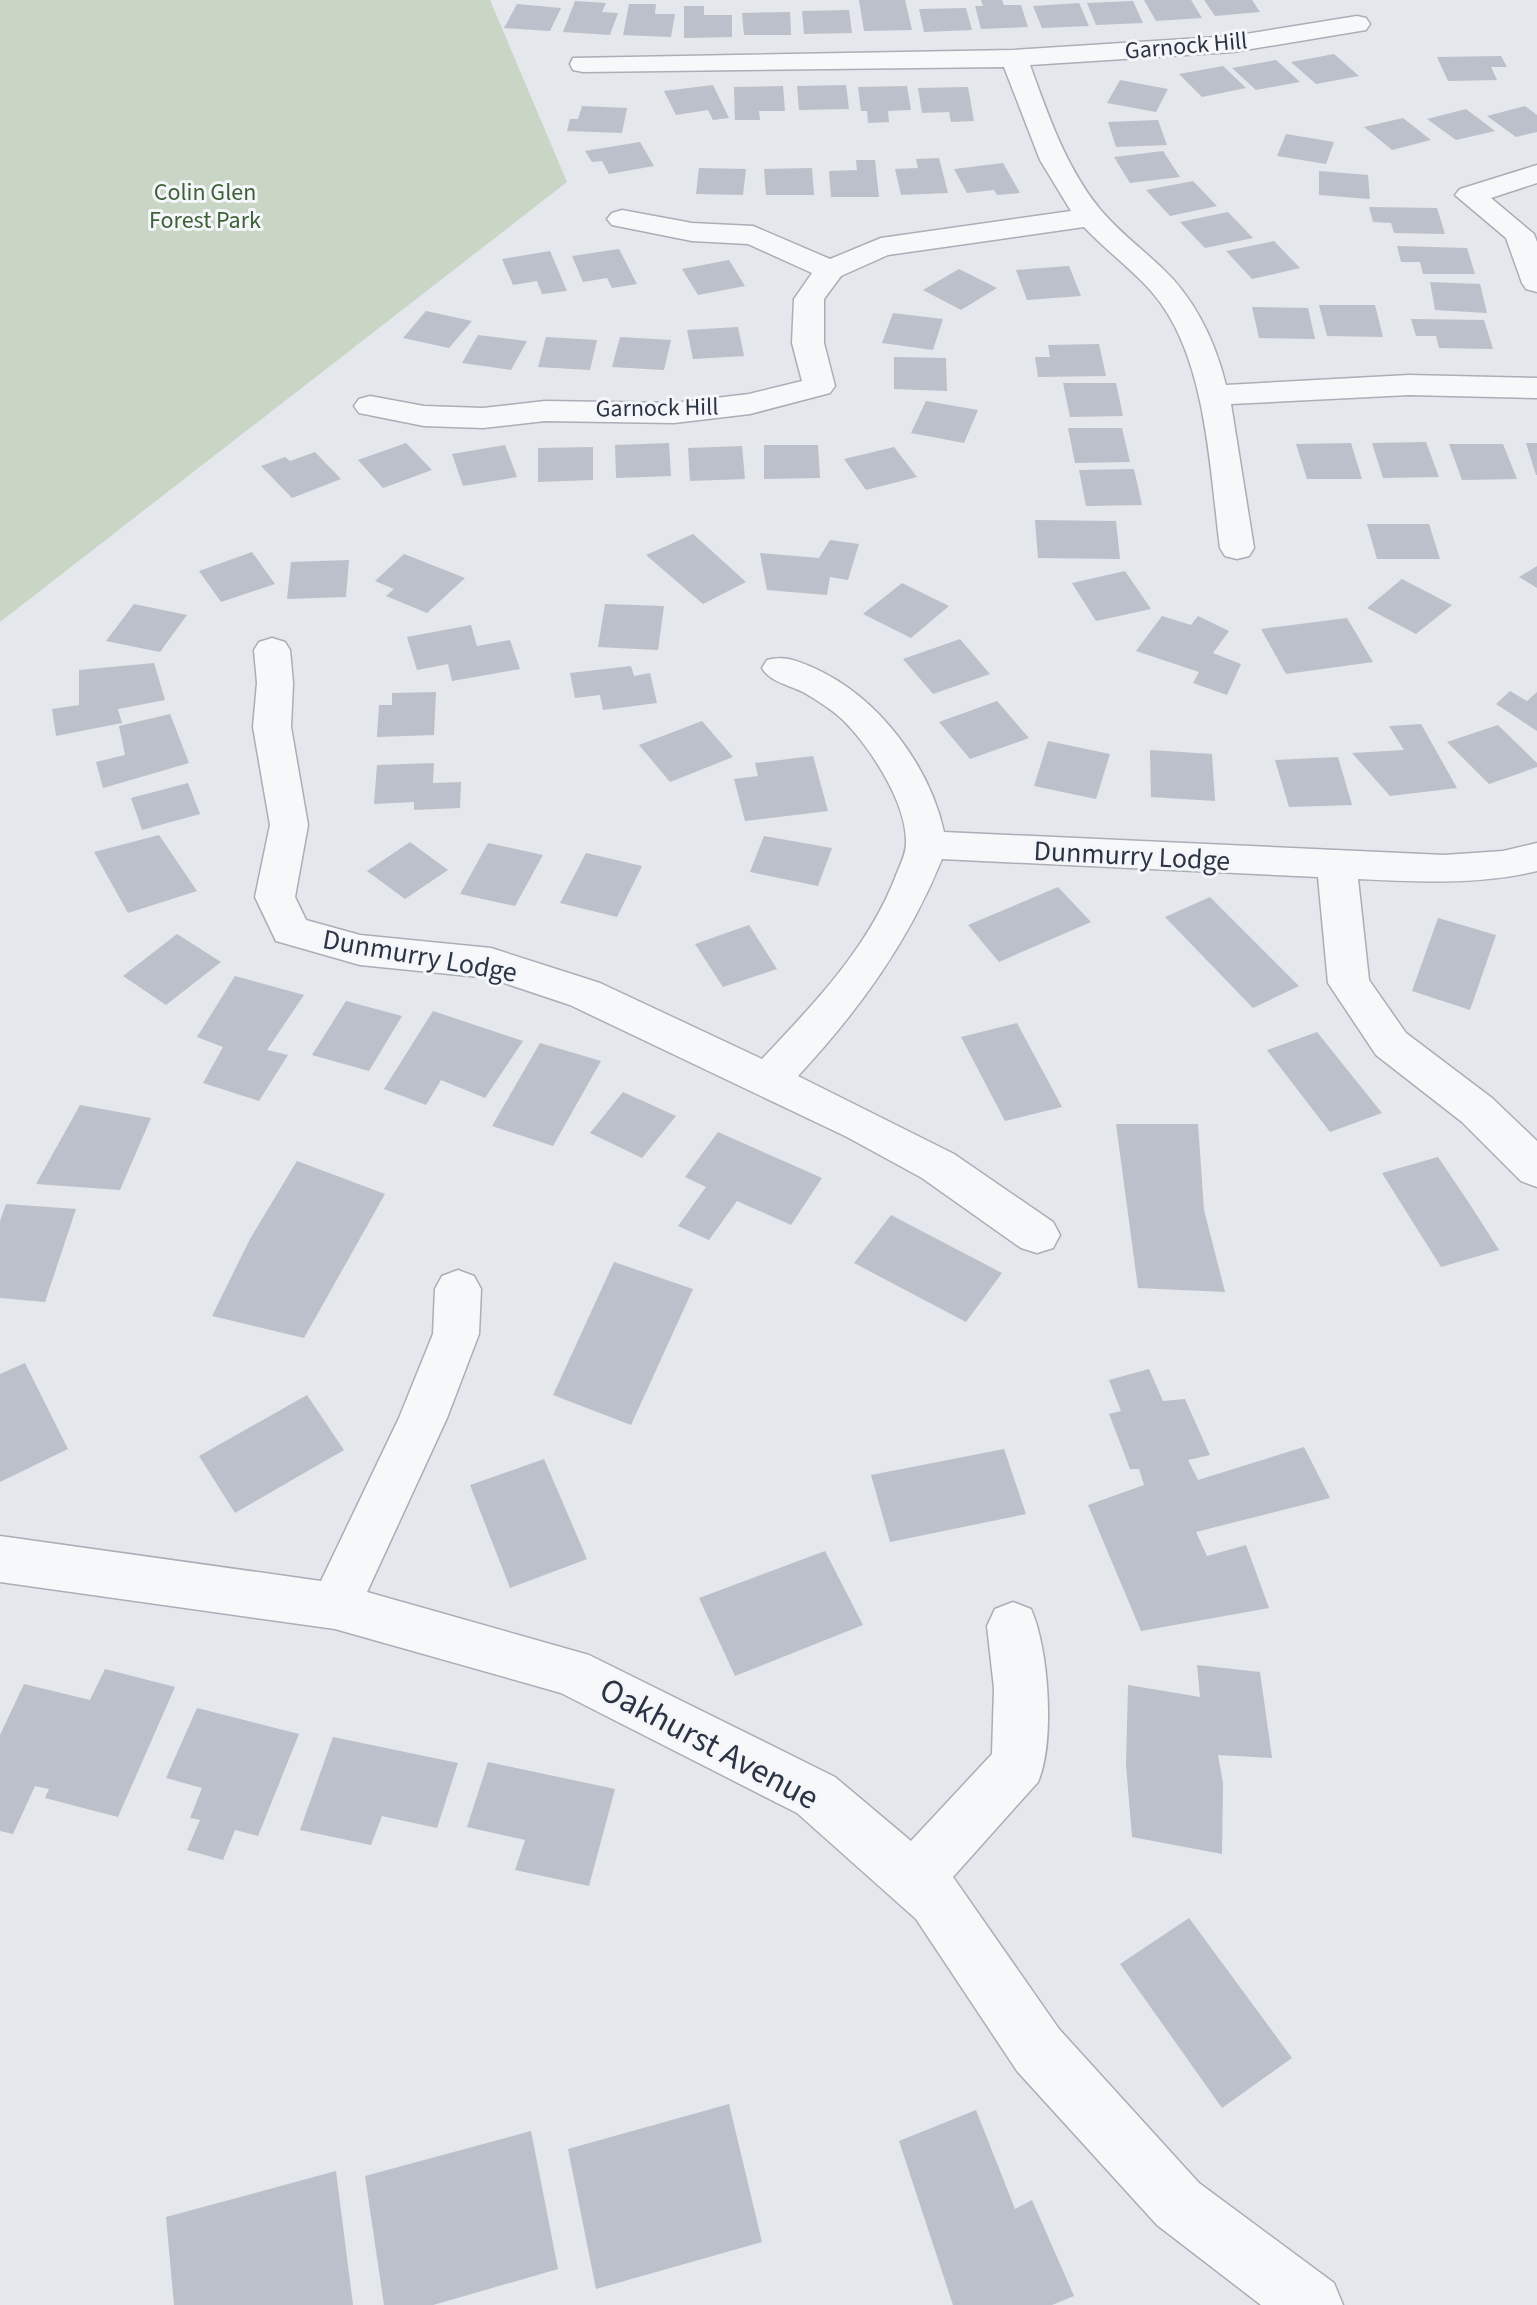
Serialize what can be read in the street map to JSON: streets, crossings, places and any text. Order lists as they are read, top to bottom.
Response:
{
  "streets": {
    "street": ["Garnock Hill", "Dunmurry Lodge", "Oakhurst Avenue"]
  },
  "parks": ["Colin Glen Forest Park"]
}
